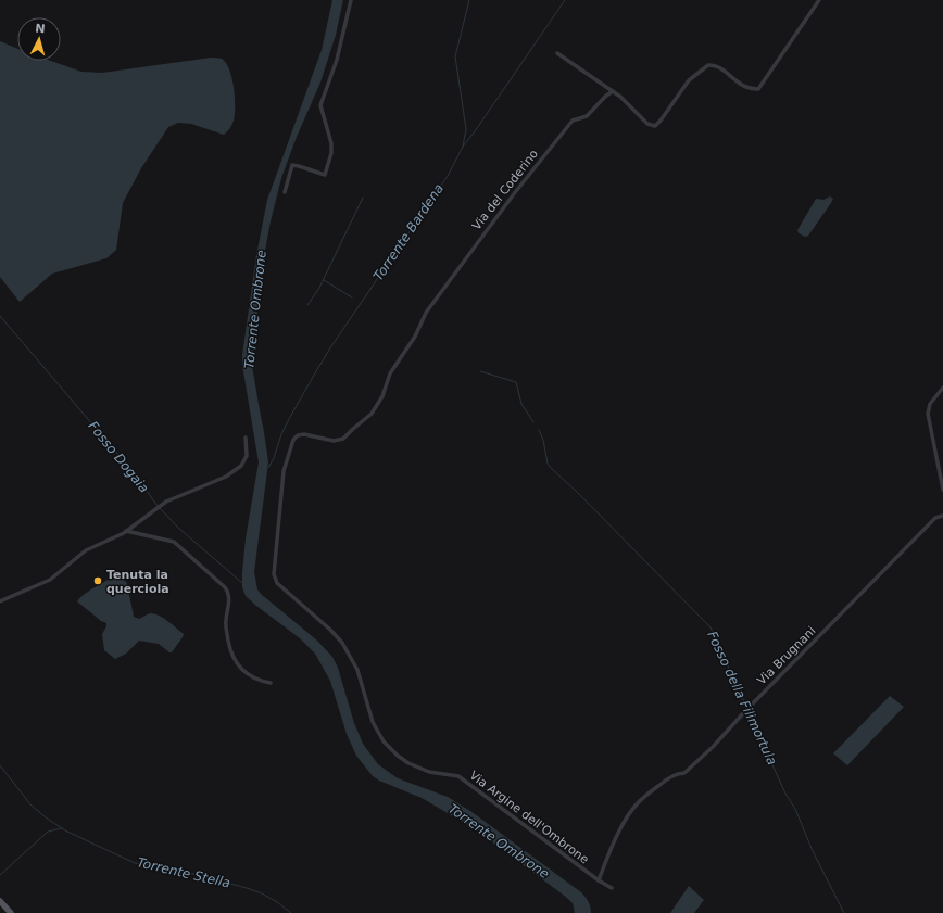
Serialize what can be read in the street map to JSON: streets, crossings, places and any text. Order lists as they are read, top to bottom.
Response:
{
  "streets": {
    "street": ["Via del Coderino", "Via Brugnani", "Via Argine dell'Ombrone"]
  },
  "crossings": [
    ["Via del Coderino", "Via Argine dell'Ombrone"],
    ["Via Brugnani", "Via Argine dell'Ombrone"]
  ],
  "water": [
    "Torrente Bardena",
    "Torrente Ombrone",
    "Fosso Dogaia",
    "Fosso della Filimortula",
    "Torrente Stella"
  ],
  "places": ["Tenuta la querciola"],
  "north": "top"
}
